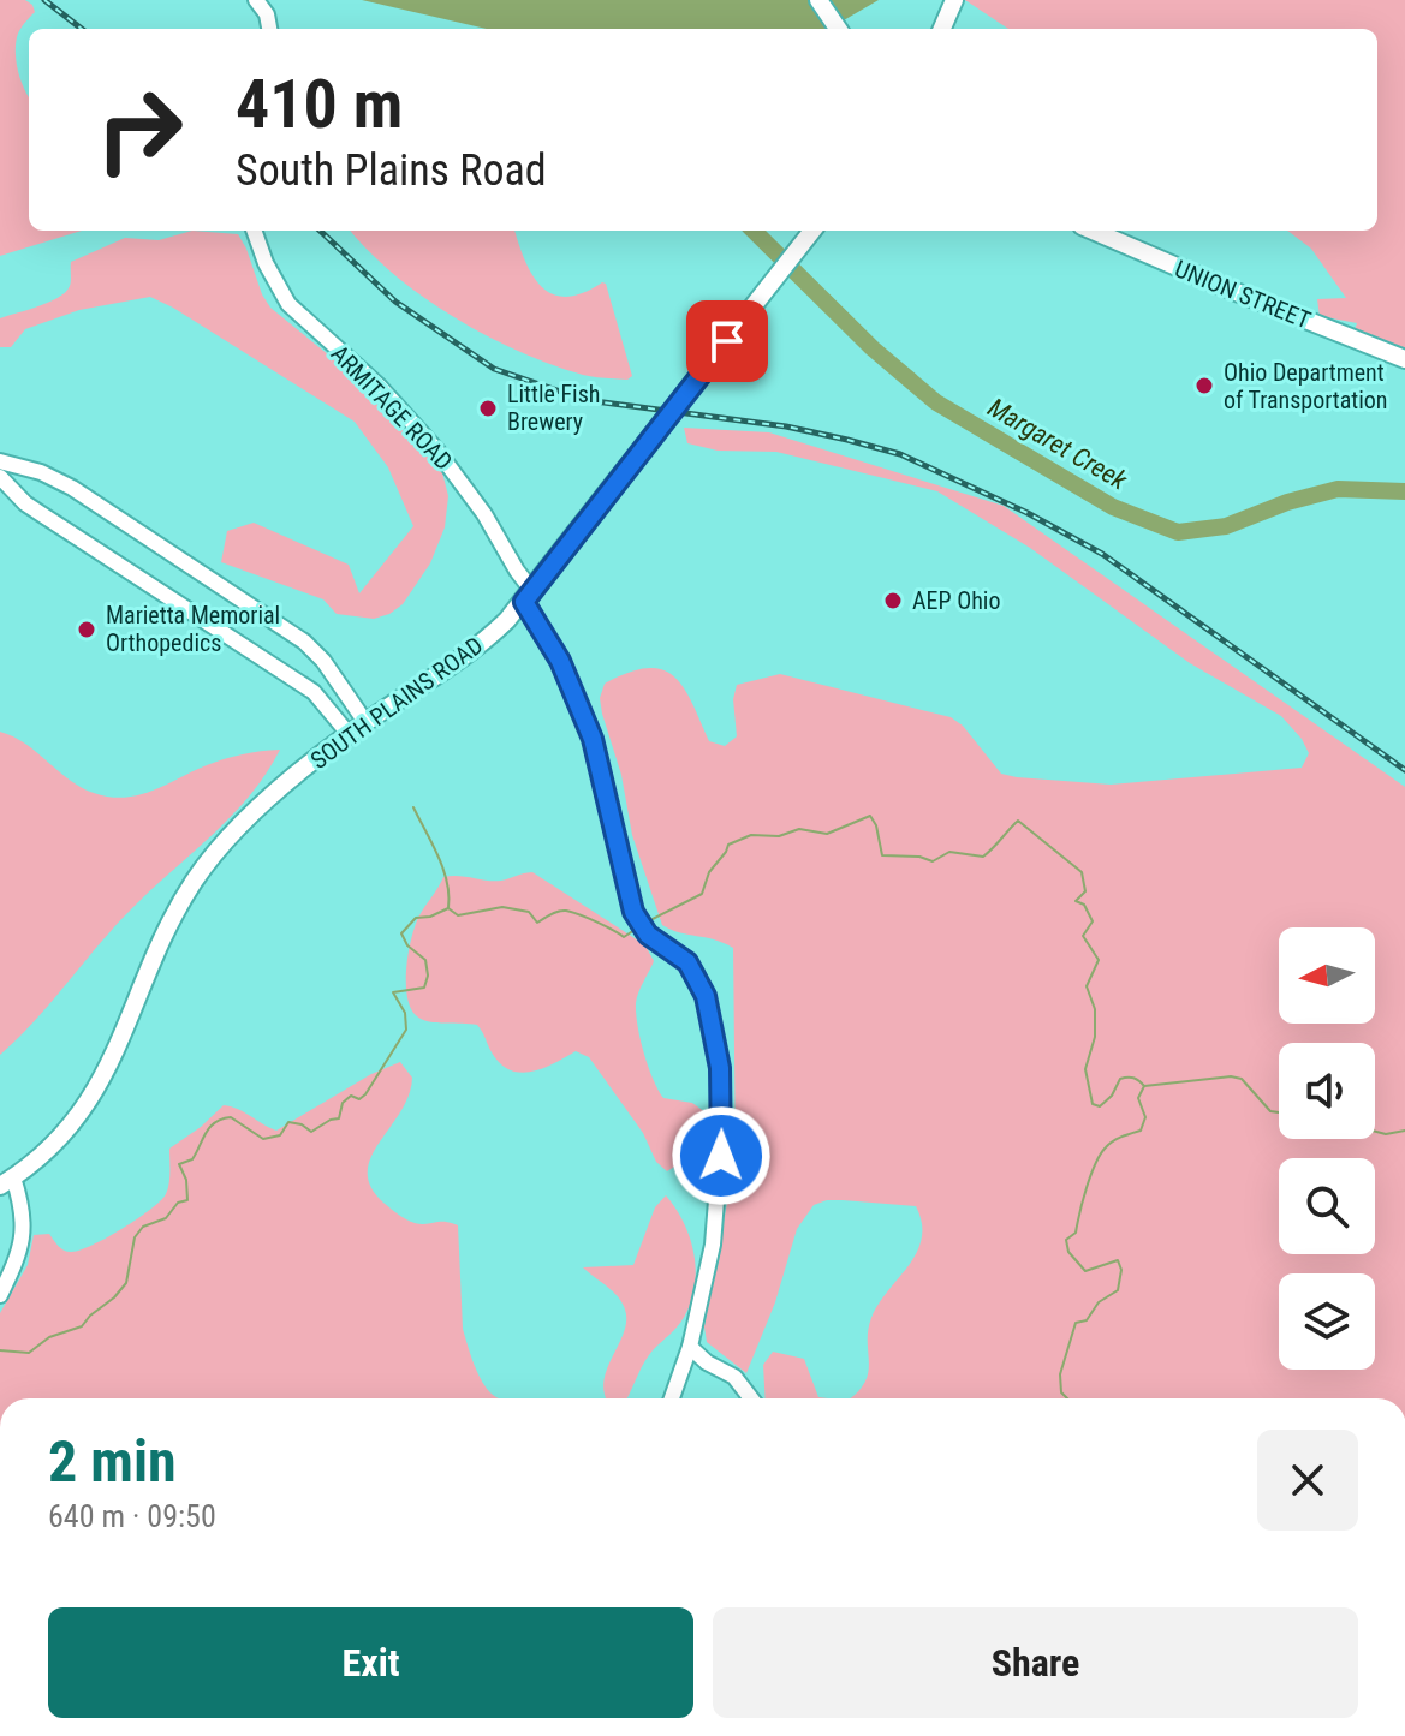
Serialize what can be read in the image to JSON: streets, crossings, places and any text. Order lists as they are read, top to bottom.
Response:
{
  "streets": {
    "main road": ["UNION STREET", "SOUTH PLAINS ROAD"],
    "street": ["ARMITAGE ROAD"]
  },
  "crossings": [
    ["ARMITAGE ROAD", "SOUTH PLAINS ROAD"]
  ],
  "water": ["Margaret Creek"],
  "places": [
    "Ohio Department of Transportation",
    "Little Fish Brewery",
    "AEP Ohio",
    "Marietta Memorial Orthopedics"
  ],
  "north": "left",
  "page": {
    "turn": ["410 m", "South Plains Road"],
    "heading": ["2 min", "640 m · 09:50"],
    "buttons": ["Exit", "Share"]
  }
}
